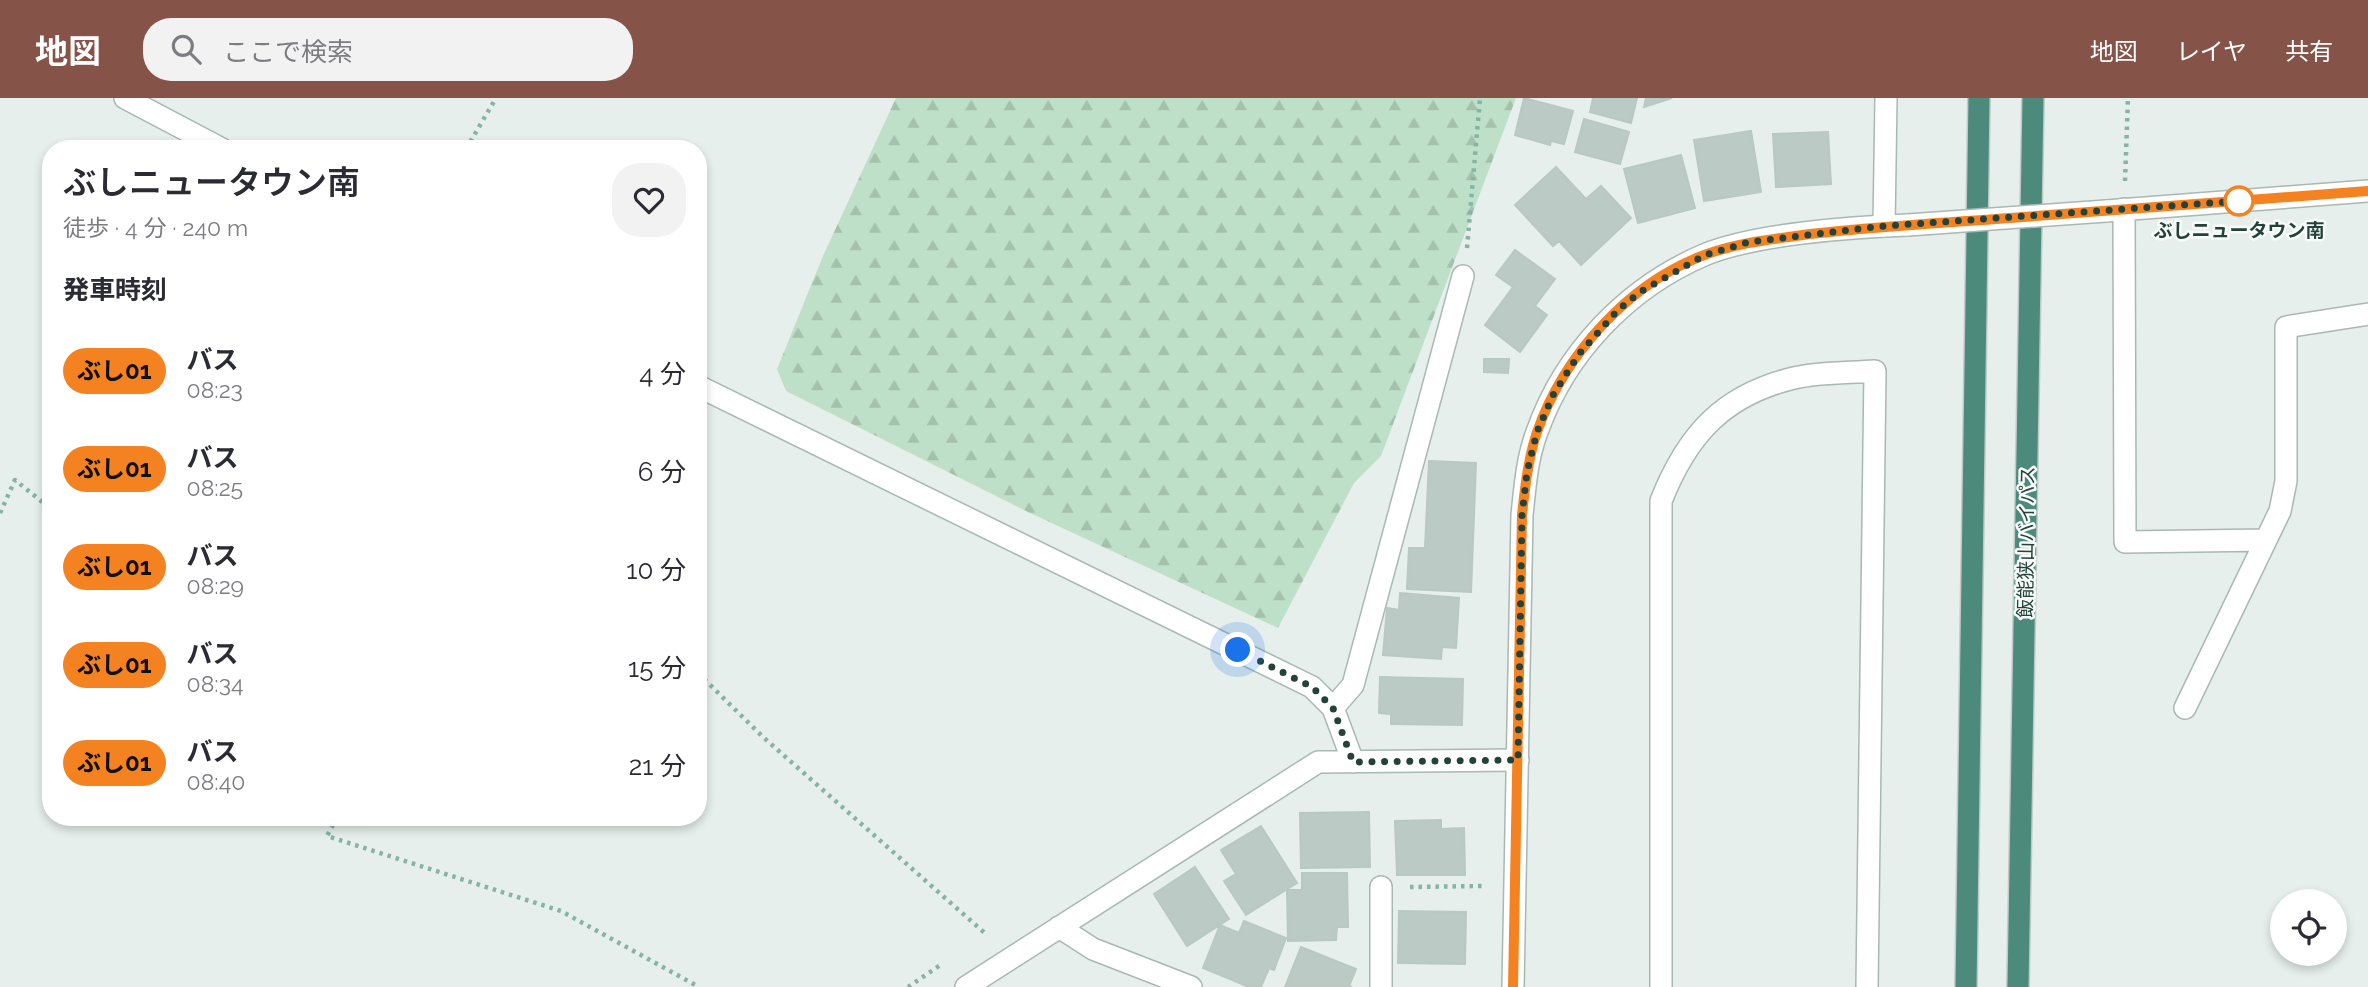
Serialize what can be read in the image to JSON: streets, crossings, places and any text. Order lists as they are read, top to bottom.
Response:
{
  "streets": {
    "highway": ["飯能狭山バイパス"]
  },
  "places": ["ぶしニュータウン南"],
  "lines": ["bus line ぶし01"],
  "page": {
    "header": "地図",
    "search": "ここで検索",
    "nav": ["地図", "レイヤ", "共有"],
    "heading": [
      ["ぶしニュータウン南", "徒歩 · 4 分 · 240 m"],
      "発車時刻"
    ],
    "list": [
      {
        "mark": "ぶし01",
        "name": "バス",
        "note": "08:23",
        "value": "4 分"
      },
      {
        "mark": "ぶし01",
        "name": "バス",
        "note": "08:25",
        "value": "6 分"
      },
      {
        "mark": "ぶし01",
        "name": "バス",
        "note": "08:29",
        "value": "10 分"
      },
      {
        "mark": "ぶし01",
        "name": "バス",
        "note": "08:34",
        "value": "15 分"
      },
      {
        "mark": "ぶし01",
        "name": "バス",
        "note": "08:40",
        "value": "21 分"
      }
    ]
  }
}
